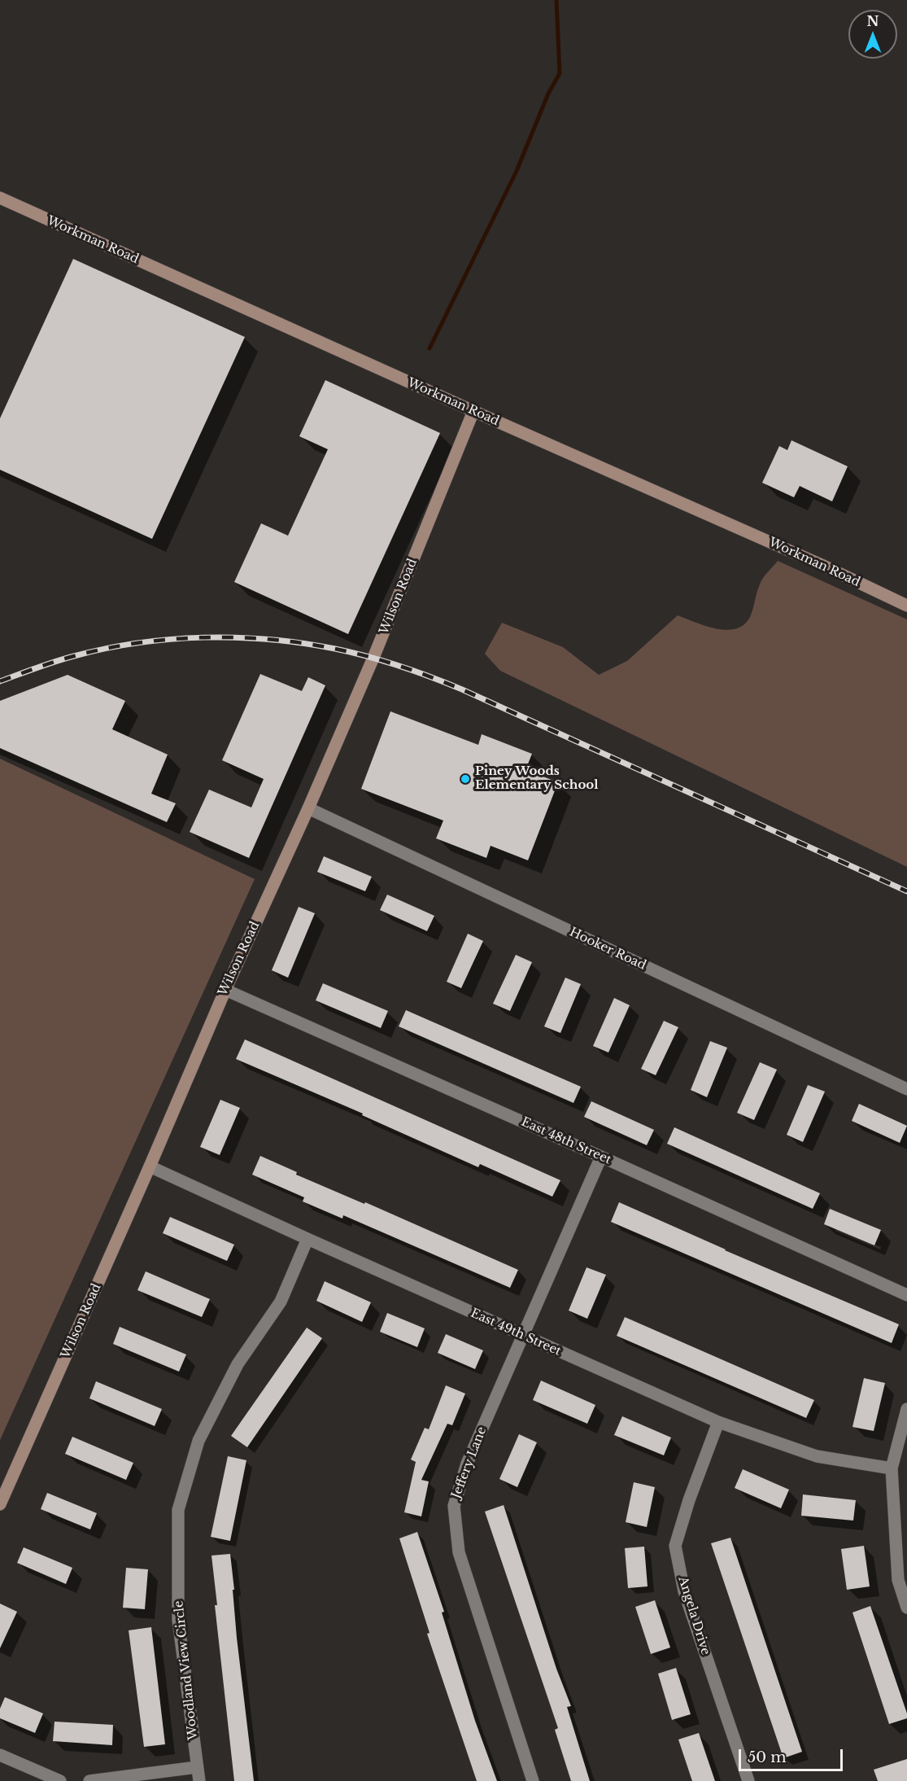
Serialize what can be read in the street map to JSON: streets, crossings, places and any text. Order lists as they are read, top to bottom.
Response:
{
  "streets": {
    "street": [
      "Workman Road",
      "Wilson Road",
      "Hooker Road",
      "East 48th Street",
      "East 49th Street",
      "Jeffery Lane",
      "Angela Drive",
      "Woodland View Circle"
    ]
  },
  "crossings": [
    ["Workman Road", "Wilson Road"],
    ["Wilson Road", "Hooker Road"],
    ["Wilson Road", "East 48th Street"],
    ["Wilson Road", "East 49th Street"],
    ["East 48th Street", "Jeffery Lane"],
    ["East 49th Street", "Jeffery Lane"],
    ["East 49th Street", "Angela Drive"],
    ["East 49th Street", "Woodland View Circle"]
  ],
  "places": ["Piney Woods Elementary School"],
  "scale_bar": "50 m",
  "north": "top"
}
